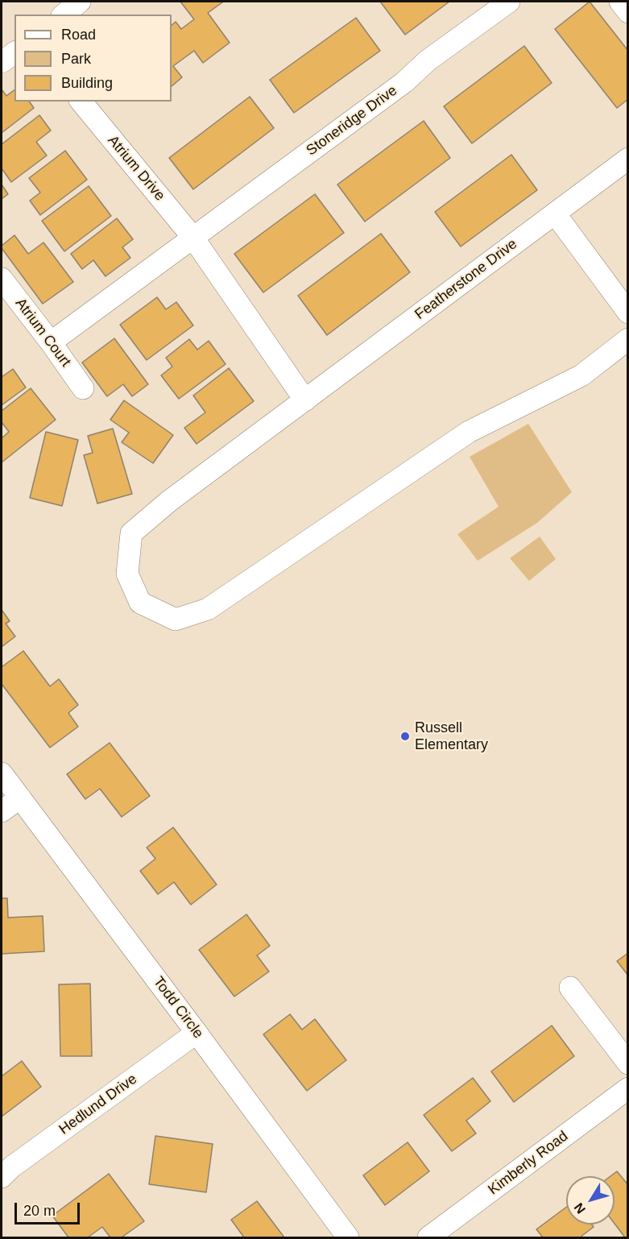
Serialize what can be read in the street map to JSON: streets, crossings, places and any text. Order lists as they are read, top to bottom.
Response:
{
  "streets": {
    "street": [
      "Stoneridge Drive",
      "Atrium Drive",
      "Featherstone Drive",
      "Atrium Court",
      "Todd Circle",
      "Hedlund Drive",
      "Kimberly Road"
    ]
  },
  "crossings": [
    ["Stoneridge Drive", "Atrium Drive"],
    ["Stoneridge Drive", "Atrium Court"],
    ["Todd Circle", "Hedlund Drive"]
  ],
  "places": ["Russell Elementary"],
  "legend": ["Road", "Park", "Building"],
  "scale_bar": "20 m",
  "north": "bottom left"
}
